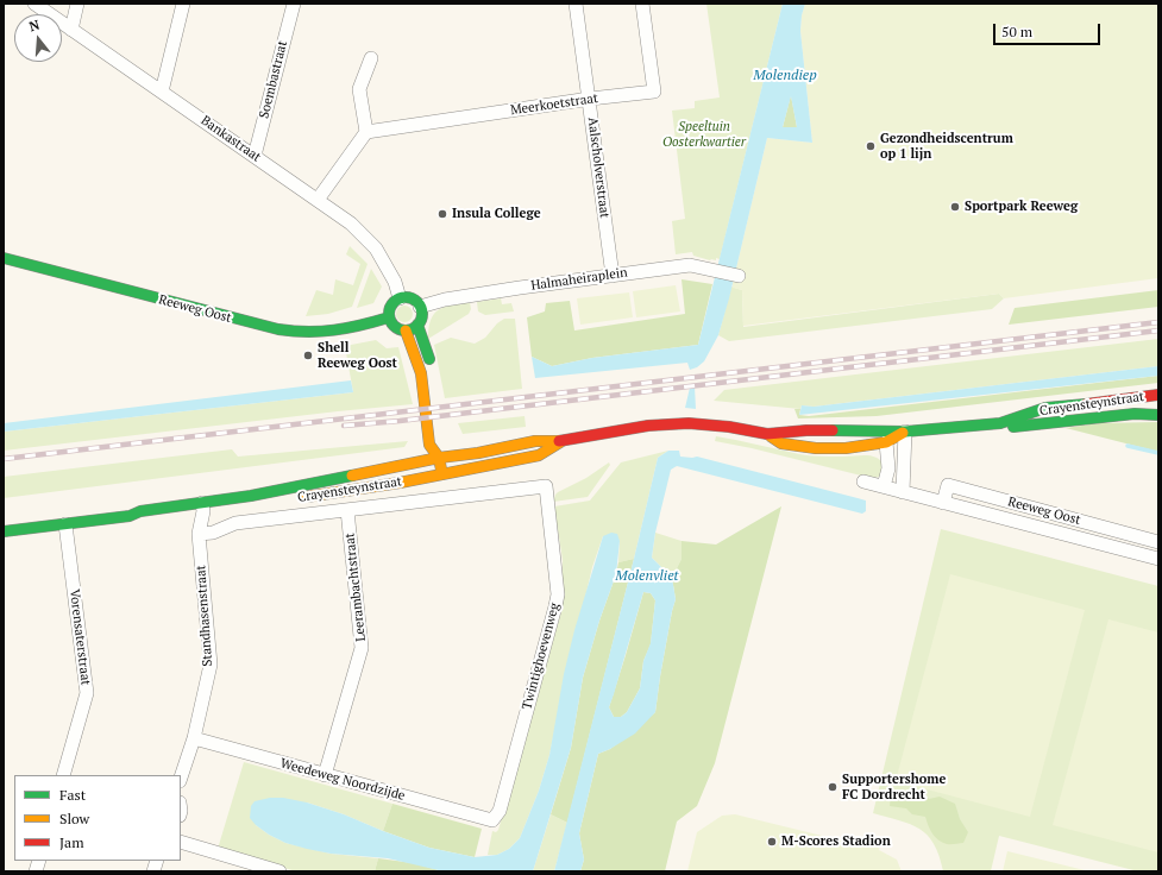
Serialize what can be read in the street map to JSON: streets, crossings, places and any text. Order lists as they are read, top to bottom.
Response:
{
  "streets": {
    "main road": ["Reeweg Oost", "Crayensteynstraat"],
    "street": [
      "Soembastraat",
      "Meerkoetstraat",
      "Bankastraat",
      "Aalscholverstraat",
      "Halmaheiraplein",
      "Leerambachtstraat",
      "Standhasenstraat",
      "Vorensaterstraat",
      "Twintighoevenweg",
      "Weedeweg Noordzijde"
    ]
  },
  "crossings": [
    ["Soembastraat", "Bankastraat"],
    ["Meerkoetstraat", "Aalscholverstraat"],
    ["Bankastraat", "Halmaheiraplein"],
    ["Bankastraat", "Reeweg Oost"],
    ["Aalscholverstraat", "Halmaheiraplein"],
    ["Halmaheiraplein", "Reeweg Oost"],
    ["Crayensteynstraat", "Leerambachtstraat"],
    ["Crayensteynstraat", "Standhasenstraat"],
    ["Crayensteynstraat", "Vorensaterstraat"],
    ["Crayensteynstraat", "Twintighoevenweg"],
    ["Leerambachtstraat", "Weedeweg Noordzijde"],
    ["Standhasenstraat", "Weedeweg Noordzijde"],
    ["Twintighoevenweg", "Weedeweg Noordzijde"]
  ],
  "water": ["Molendiep", "Molenvliet"],
  "parks": ["Speeltuin Oosterkwartier"],
  "places": [
    "Gezondheidscentrum op 1 lijn",
    "Sportpark Reeweg",
    "Insula College",
    "Shell Reeweg Oost",
    "Supportershome FC Dordrecht",
    "M-Scores Stadion"
  ],
  "legend": ["Fast", "Slow", "Jam"],
  "scale_bar": "50 m",
  "north": "top"
}
